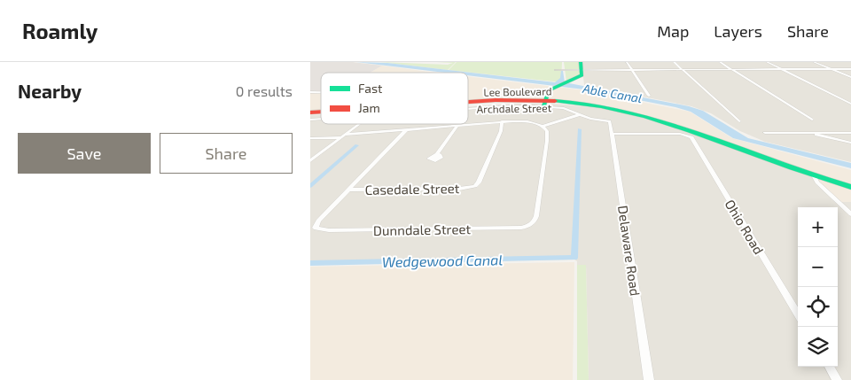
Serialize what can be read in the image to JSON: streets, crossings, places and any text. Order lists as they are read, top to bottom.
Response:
{
  "streets": {
    "main road": ["Lee Boulevard"],
    "street": [
      "Archdale Street",
      "Casedale Street",
      "Ohio Road",
      "Dunndale Street",
      "Delaware Road"
    ]
  },
  "crossings": [
    ["Lee Boulevard", "Archdale Street"],
    ["Archdale Street", "Delaware Road"],
    ["Casedale Street", "Dunndale Street"],
    ["Ohio Road", "Delaware Road"]
  ],
  "water": ["Able Canal", "Wedgewood Canal"],
  "legend": ["Fast", "Jam"],
  "page": {
    "header": "Roamly",
    "nav": ["Map", "Layers", "Share"],
    "heading": ["Nearby", "0 results"],
    "buttons": ["Save", "Share"],
    "map_buttons": ["+", "−"]
  }
}
